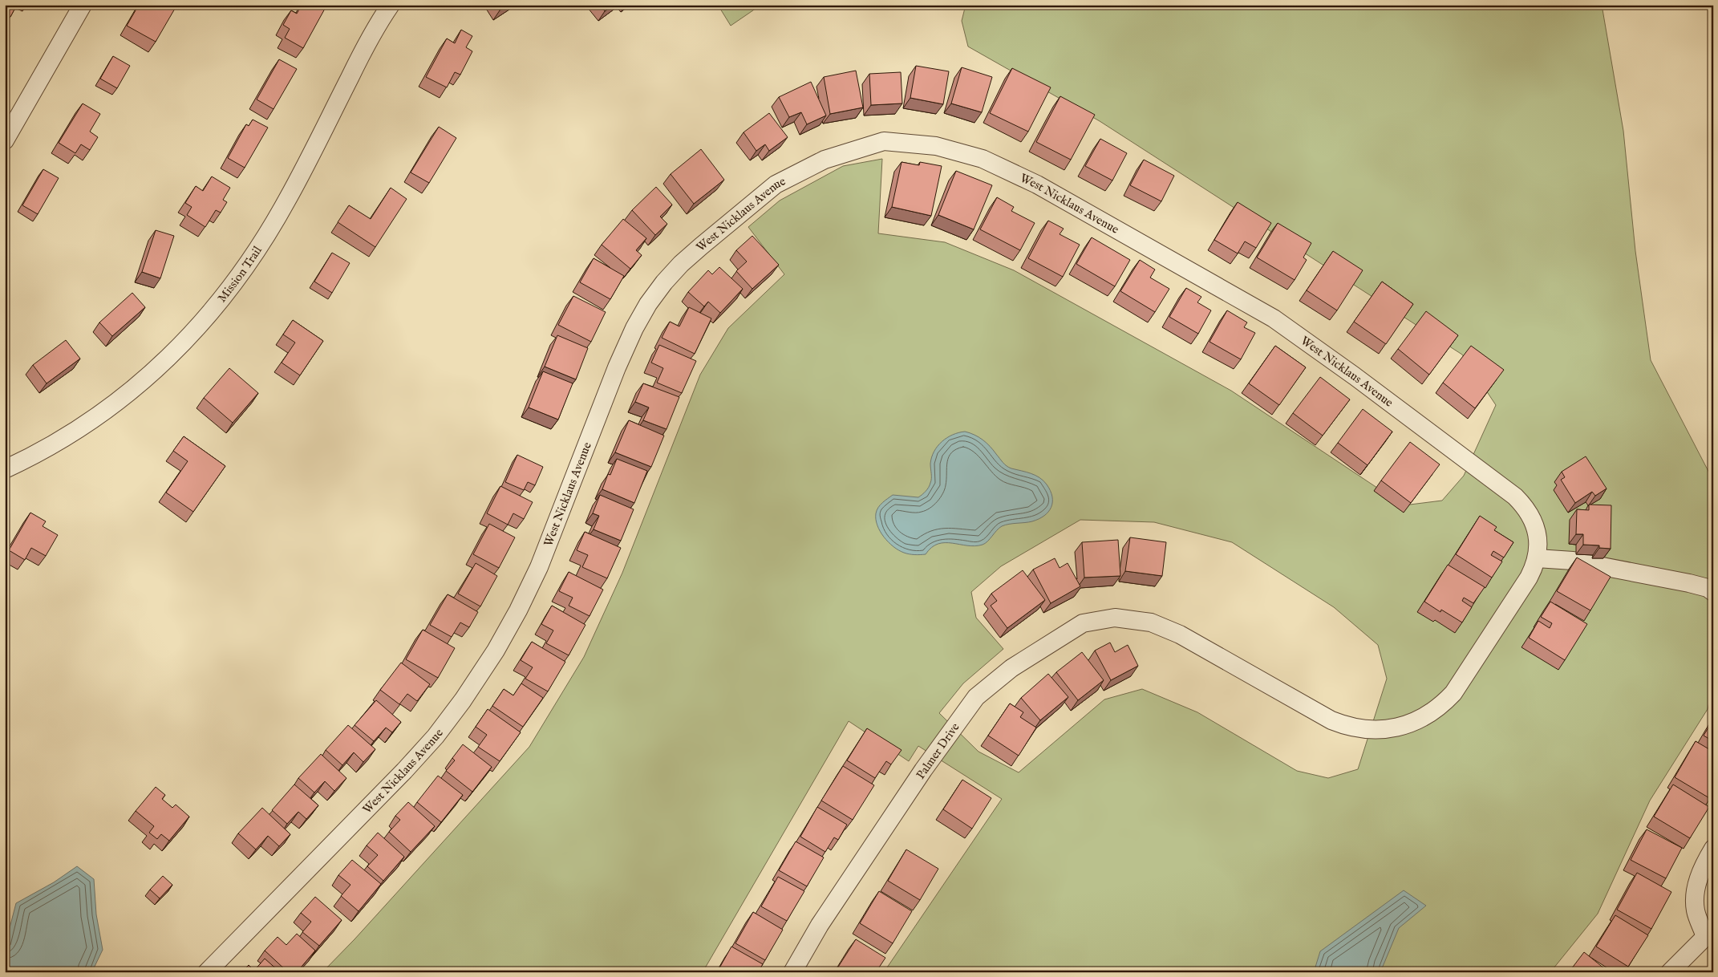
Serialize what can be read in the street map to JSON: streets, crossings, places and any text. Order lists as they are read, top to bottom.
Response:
{
  "streets": {
    "street": ["West Nicklaus Avenue", "Mission Trail", "Palmer Drive"]
  },
  "crossings": [
    ["West Nicklaus Avenue", "Palmer Drive"]
  ]
}
